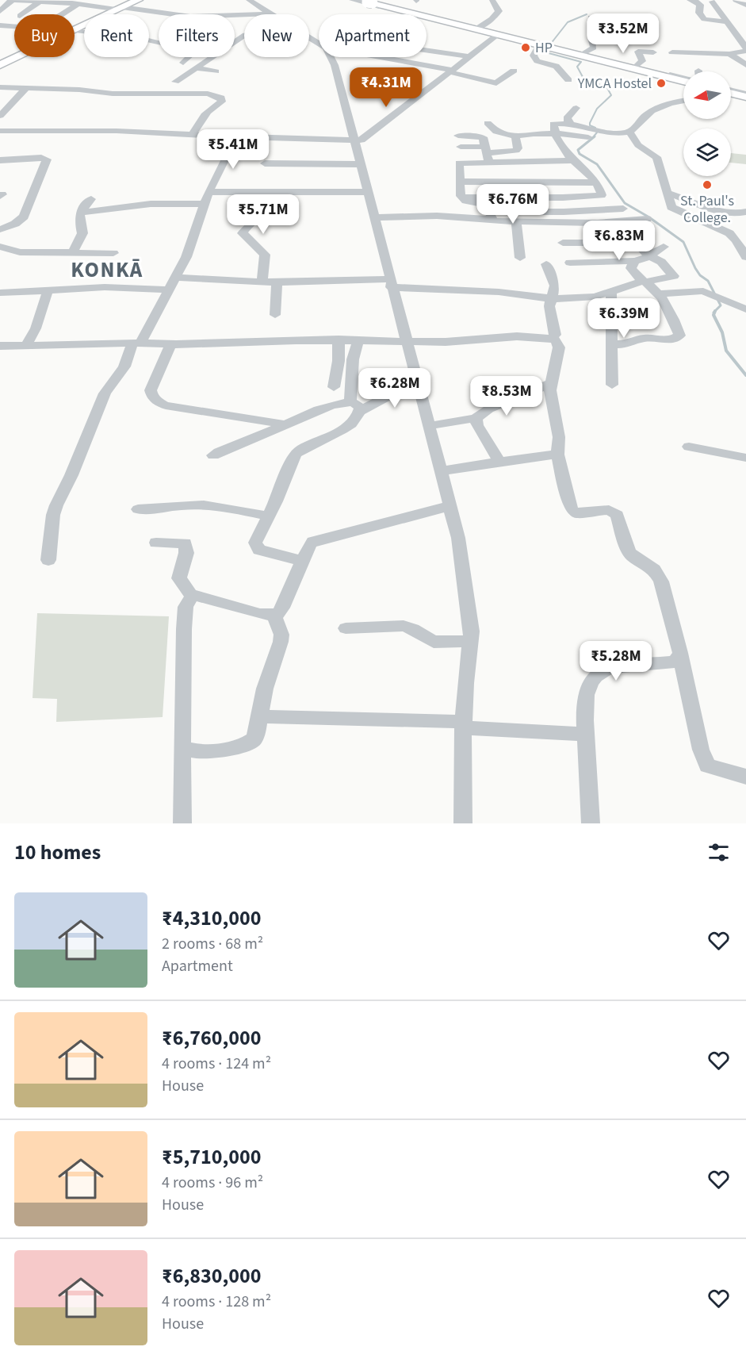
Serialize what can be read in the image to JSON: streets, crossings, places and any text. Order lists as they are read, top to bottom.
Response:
{
  "districts": ["KONKĀ"],
  "places": ["HP", "YMCA Hostel", "St. Paul's College."],
  "north": "left",
  "page": {
    "price": [
      "₹3.52M",
      "₹4.31M",
      "₹5.41M",
      "₹6.76M",
      "₹5.71M",
      "₹6.83M",
      "₹6.39M",
      "₹6.28M",
      "₹8.53M",
      "₹5.28M"
    ],
    "chip": [
      "Buy",
      "Rent",
      "Filters",
      "New",
      "Apartment"
    ],
    "heading": "10 homes",
    "list": [
      {
        "name": "₹4,310,000",
        "note": "2 rooms · 68 m² · Apartment"
      },
      {
        "name": "₹6,760,000",
        "note": "4 rooms · 124 m² · House"
      },
      {
        "name": "₹5,710,000",
        "note": "4 rooms · 96 m² · House"
      },
      {
        "name": "₹6,830,000",
        "note": "4 rooms · 128 m² · House"
      }
    ]
  }
}
